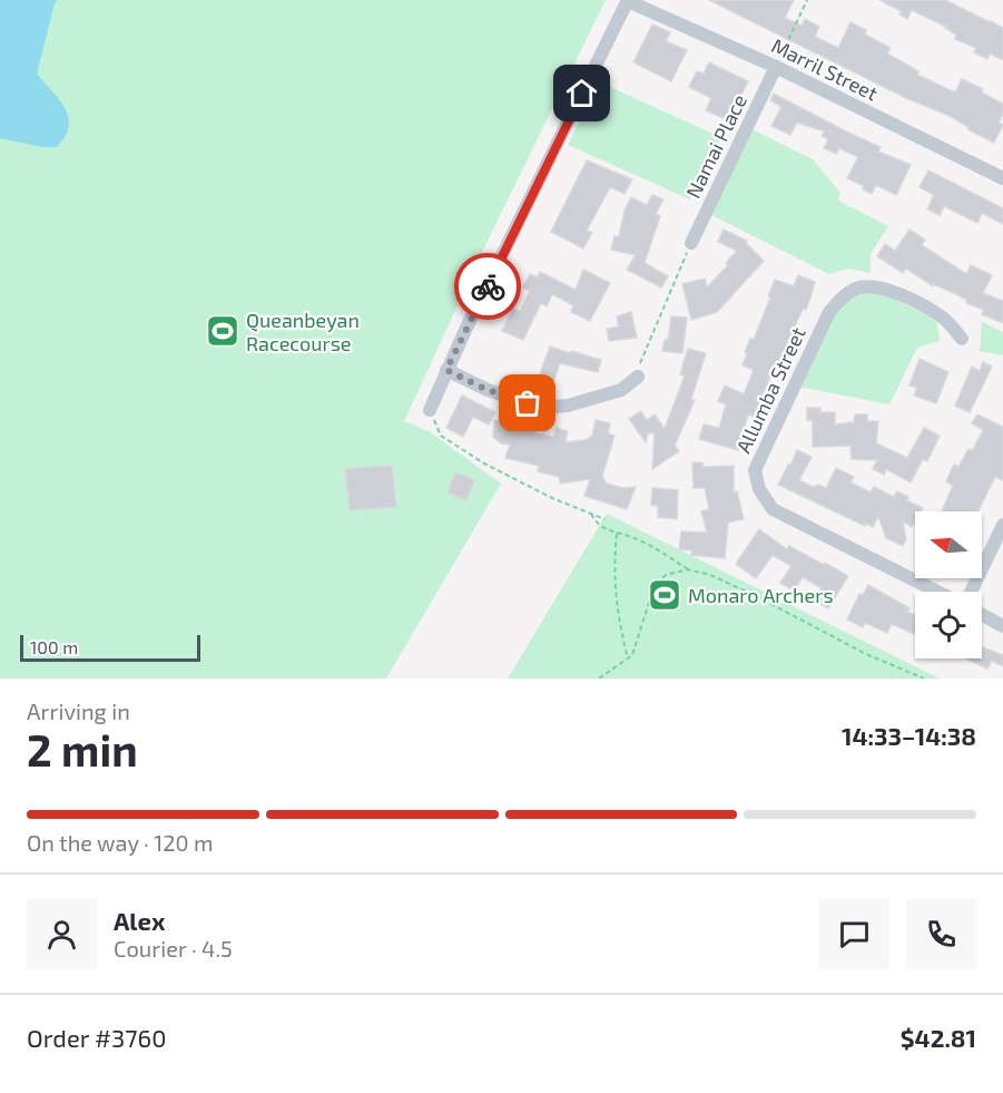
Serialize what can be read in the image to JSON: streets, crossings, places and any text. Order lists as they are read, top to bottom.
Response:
{
  "streets": {
    "street": ["Marril Street", "Namai Place", "Allumba Street"]
  },
  "crossings": [
    ["Marril Street", "Namai Place"]
  ],
  "places": {
    "sports": ["Queanbeyan Racecourse", "Monaro Archers"]
  },
  "scale_bar": "100 m",
  "north": "left",
  "page": {
    "scale": "100 m",
    "heading": ["2 min", "Arriving in", "14:33–14:38"],
    "panel": [
      "Alex",
      "Courier · 4.5",
      "Order #3760",
      "$42.81"
    ],
    "bar": "On the way · 120 m"
  }
}
